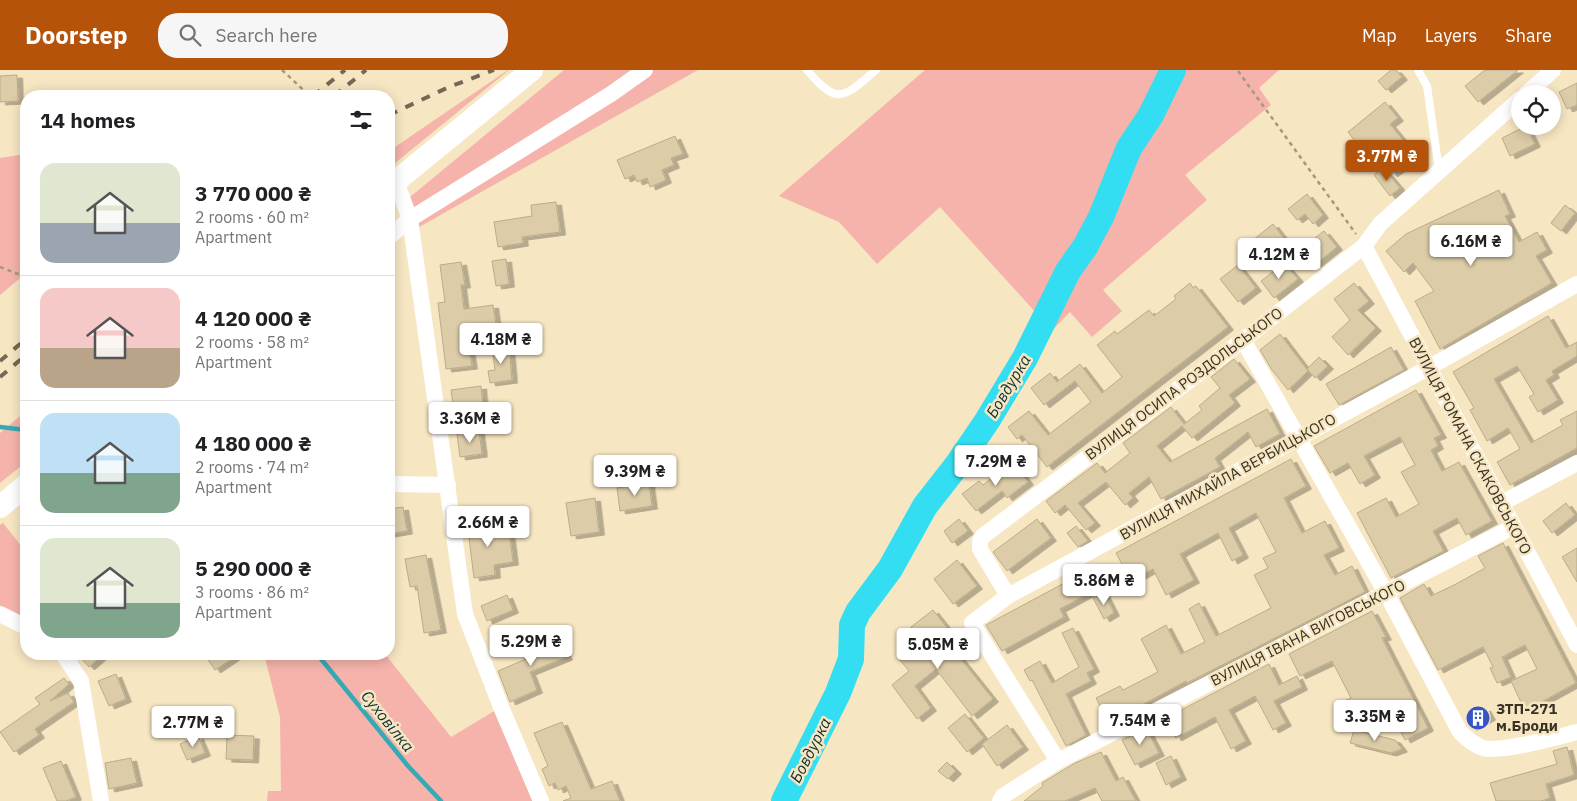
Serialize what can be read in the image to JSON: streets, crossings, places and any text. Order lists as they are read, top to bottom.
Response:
{
  "streets": {
    "street": [
      "ВУЛИЦЯ ОСИПА РОЗДОЛЬСЬКОГО",
      "ВУЛИЦЯ РОМАНА СКАКОВСЬКОГО",
      "ВУЛИЦЯ МИХАЙЛА ВЕРБИЦЬКОГО",
      "ВУЛИЦЯ ІВАНА ВИГОВСЬКОГО"
    ]
  },
  "crossings": [
    ["ВУЛИЦЯ ОСИПА РОЗДОЛЬСЬКОГО", "ВУЛИЦЯ РОМАНА СКАКОВСЬКОГО"],
    ["ВУЛИЦЯ ОСИПА РОЗДОЛЬСЬКОГО", "ВУЛИЦЯ МИХАЙЛА ВЕРБИЦЬКОГО"],
    ["ВУЛИЦЯ РОМАНА СКАКОВСЬКОГО", "ВУЛИЦЯ МИХАЙЛА ВЕРБИЦЬКОГО"],
    ["ВУЛИЦЯ РОМАНА СКАКОВСЬКОГО", "ВУЛИЦЯ ІВАНА ВИГОВСЬКОГО"],
    ["ВУЛИЦЯ МИХАЙЛА ВЕРБИЦЬКОГО", "ВУЛИЦЯ ІВАНА ВИГОВСЬКОГО"]
  ],
  "water": ["Бовдурка", "Суховілка"],
  "places": {
    "building": ["ЗТП-271 м.Броди"]
  },
  "page": {
    "header": "Doorstep",
    "search": "Search here",
    "nav": ["Map", "Layers", "Share"],
    "heading": "14 homes",
    "price": [
      "3.77M ₴",
      "6.16M ₴",
      "4.12M ₴",
      "4.18M ₴",
      "3.36M ₴",
      "7.29M ₴",
      "9.39M ₴",
      "2.66M ₴",
      "5.86M ₴",
      "5.29M ₴",
      "5.05M ₴",
      "3.35M ₴",
      "7.54M ₴",
      "2.77M ₴"
    ],
    "list": [
      {
        "name": "3 770 000 ₴",
        "note": "2 rooms · 60 m² · Apartment"
      },
      {
        "name": "4 120 000 ₴",
        "note": "2 rooms · 58 m² · Apartment"
      },
      {
        "name": "4 180 000 ₴",
        "note": "2 rooms · 74 m² · Apartment"
      },
      {
        "name": "5 290 000 ₴",
        "note": "3 rooms · 86 m² · Apartment"
      }
    ]
  }
}
